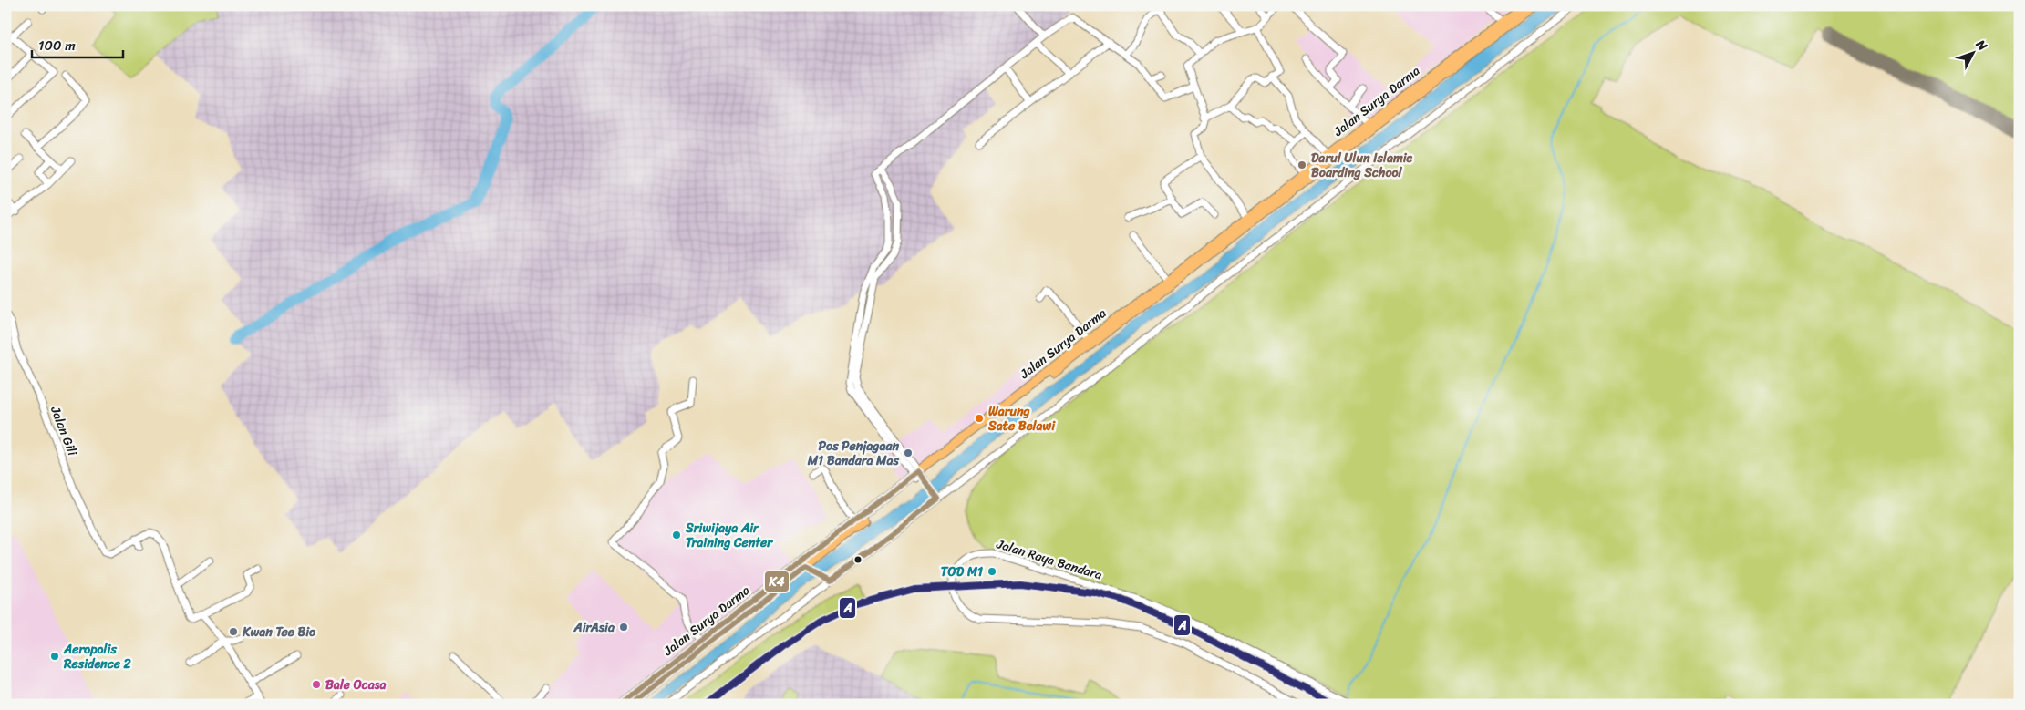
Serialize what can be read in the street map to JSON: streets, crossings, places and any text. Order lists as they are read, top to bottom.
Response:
{
  "streets": {
    "main road": ["Jalan Surya Darma"],
    "street": ["Jalan Gili", "Jalan Raya Bandara"]
  },
  "places": [
    "Darul Ulun Islamic Boarding School",
    "Warung Sate Belawi",
    "Pos Penjagaan M1 Bandara Mas",
    "Sriwijaya Air Training Center",
    "TOD M1",
    "AirAsia",
    "Kwan Tee Bio",
    "Aeropolis Residence 2",
    "Bale Ocasa"
  ],
  "lines": ["transit line K4", "transit line A"],
  "scale_bar": "100 m",
  "north": "top right"
}
